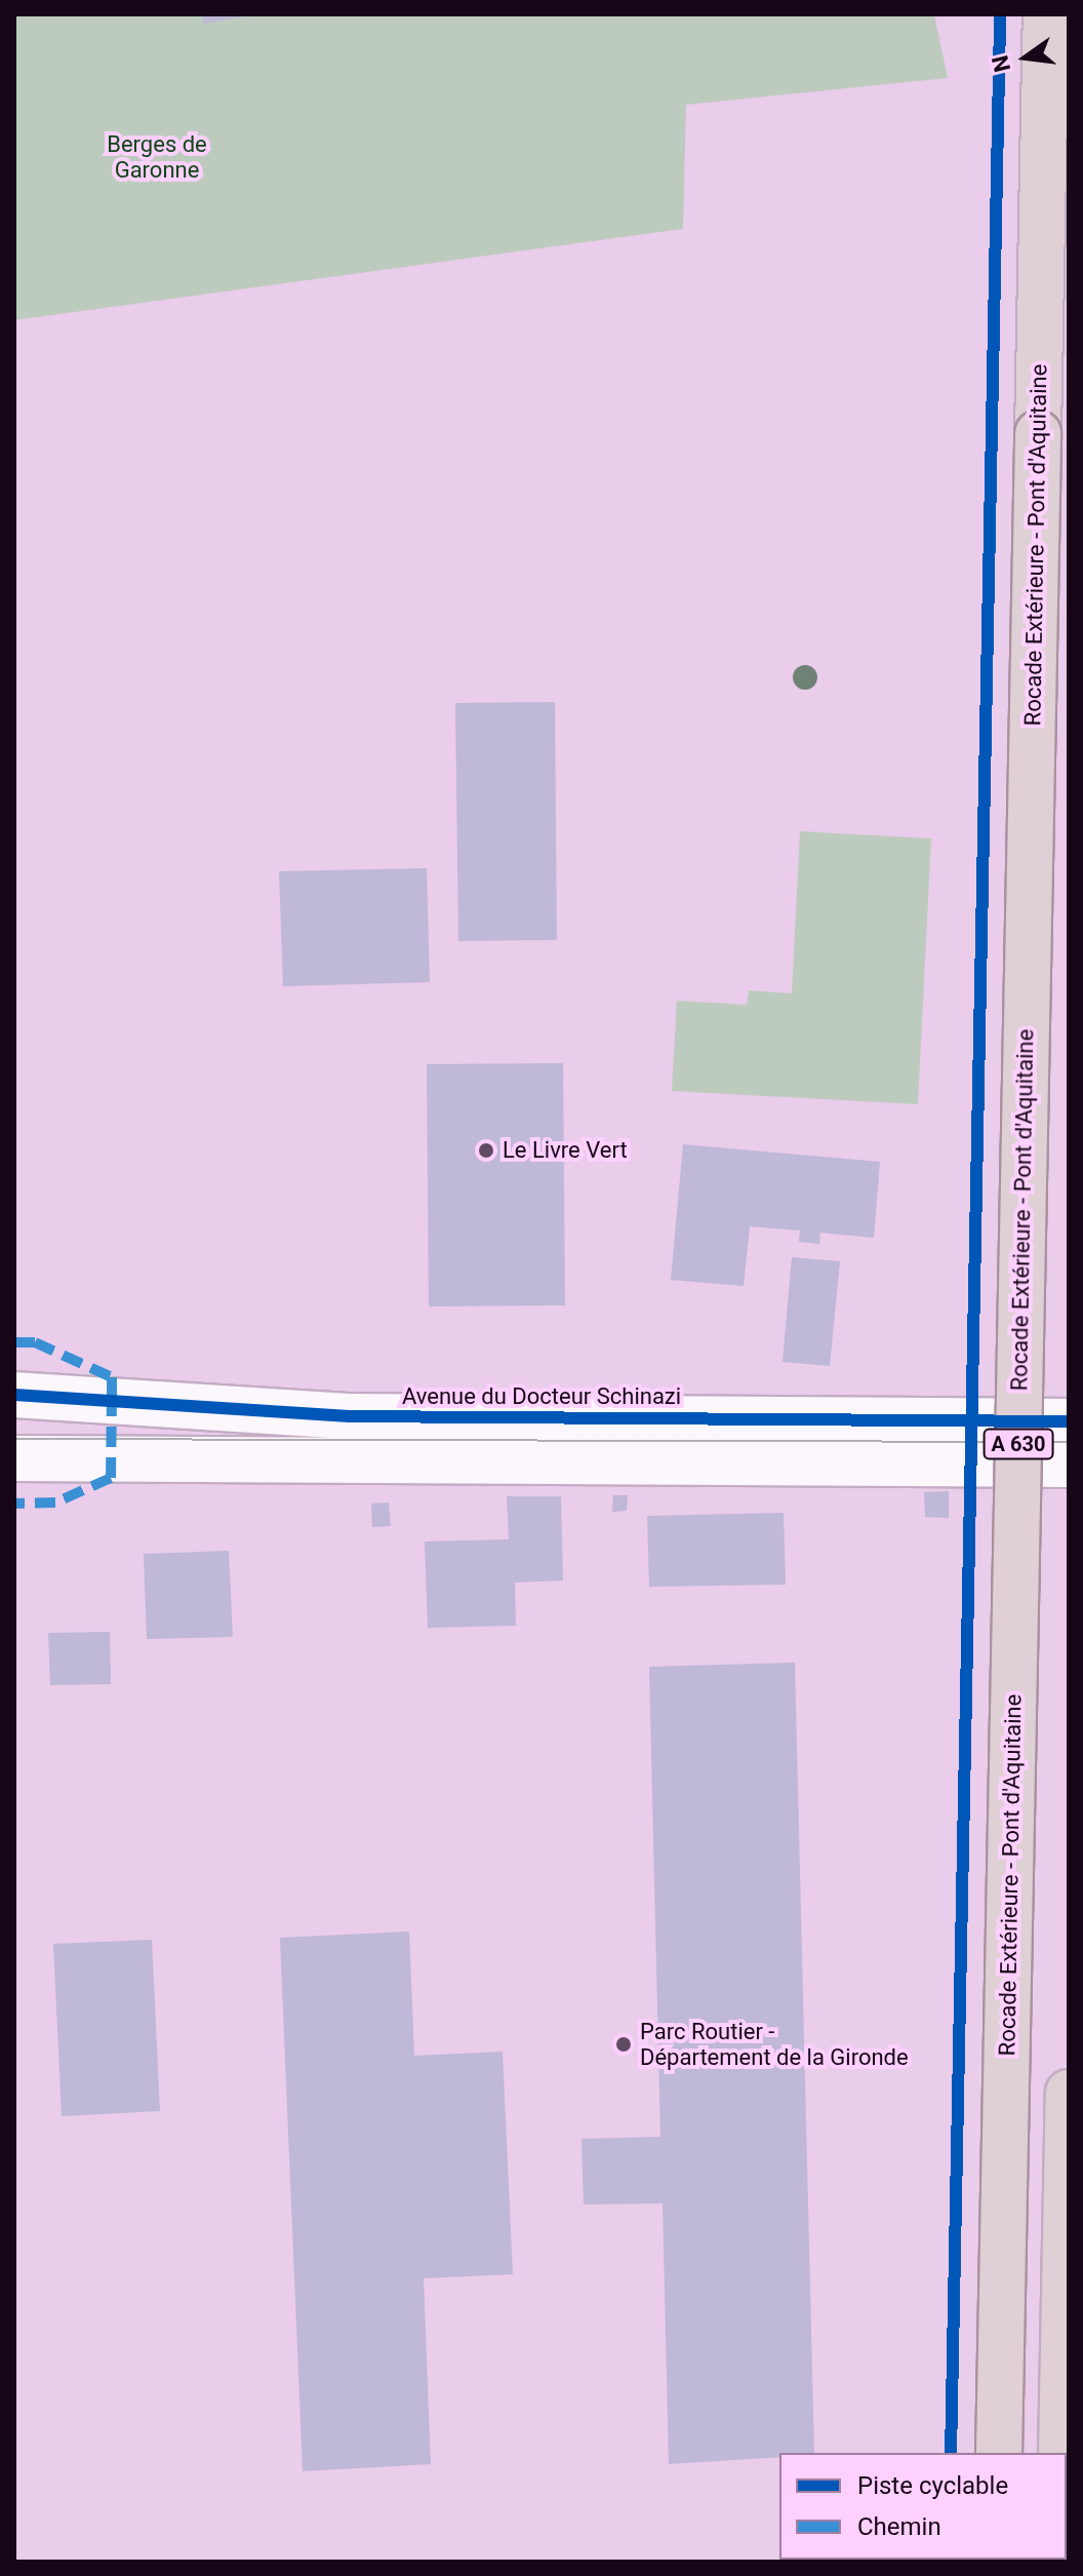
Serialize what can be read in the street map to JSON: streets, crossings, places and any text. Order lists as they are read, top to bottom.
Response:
{
  "streets": {
    "highway": ["Rocade Extérieure - Pont d'Aquitaine", "A 630"],
    "street": ["Avenue du Docteur Schinazi"]
  },
  "parks": ["Berges de Garonne"],
  "places": ["Le Livre Vert", "Parc Routier - Département de la Gironde"],
  "legend": ["Piste cyclable", "Chemin"],
  "north": "left"
}
